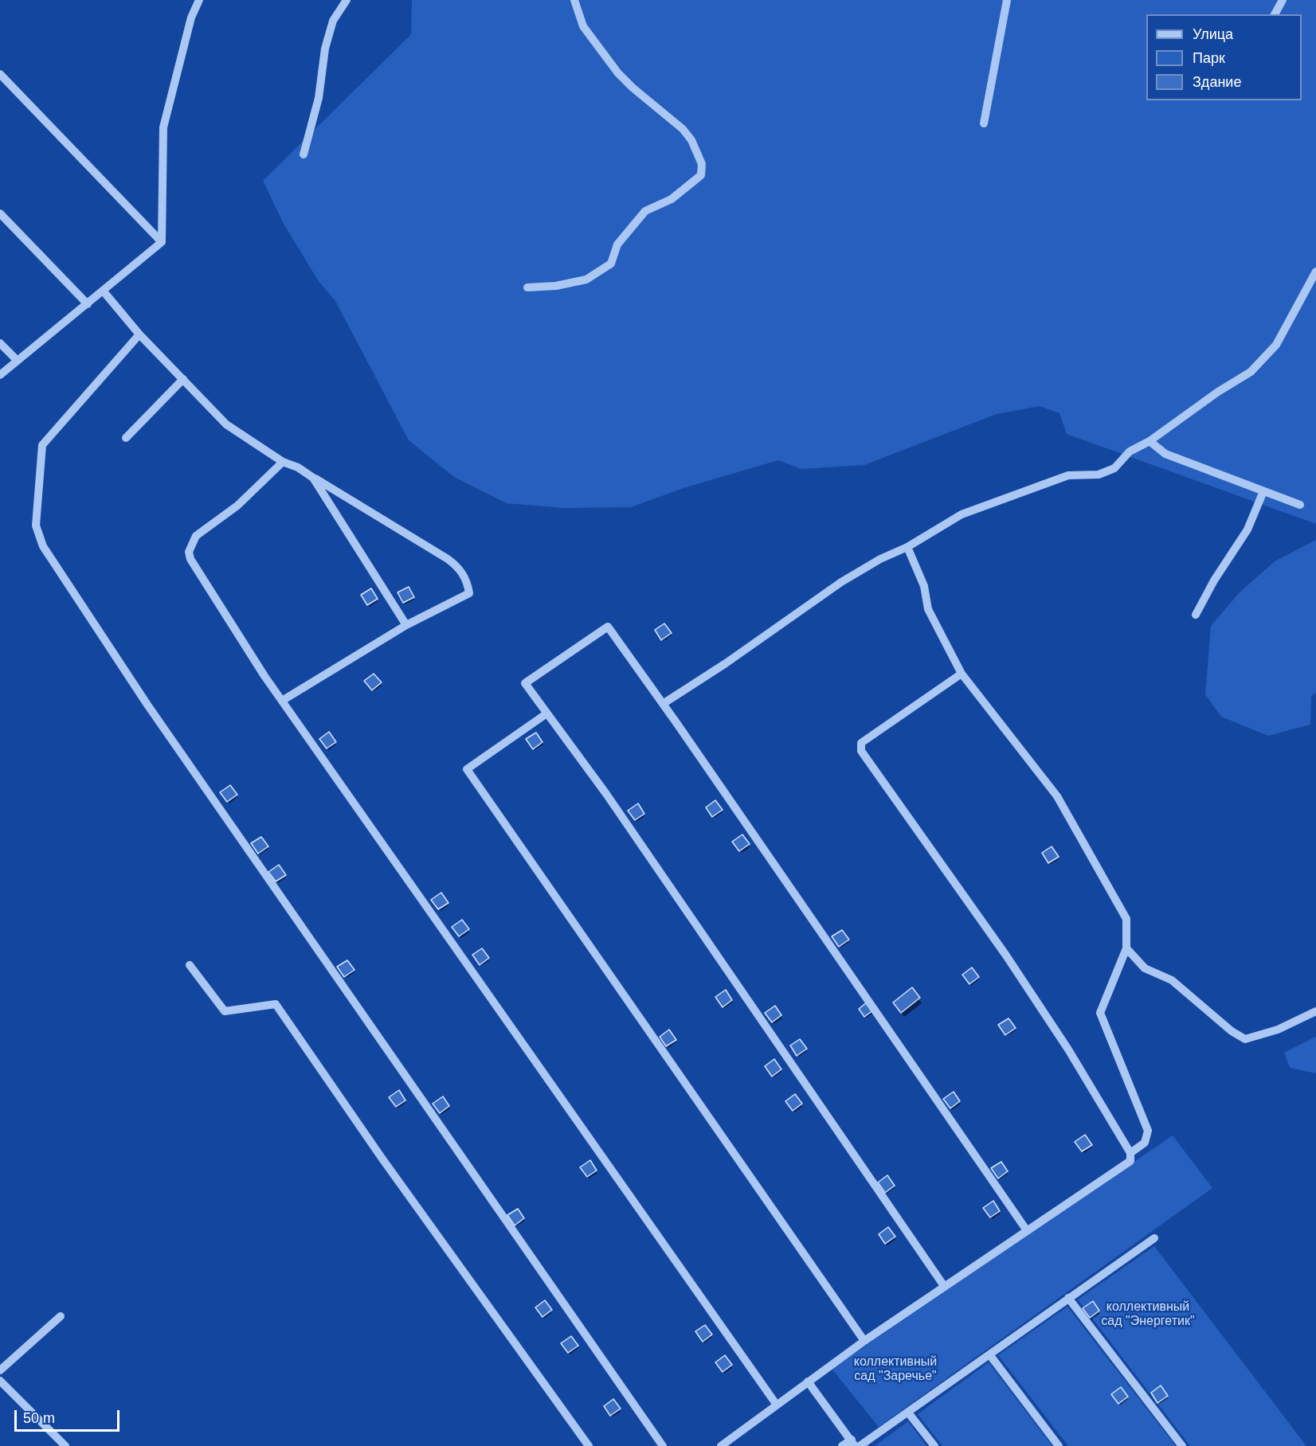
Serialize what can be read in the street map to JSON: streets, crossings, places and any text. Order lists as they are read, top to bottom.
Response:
{
  "parks": ["коллективный сад \"Энергетик\"", "коллективный сад \"Заречье\""],
  "legend": ["Улица", "Парк", "Здание"],
  "scale_bar": "50 m"
}
